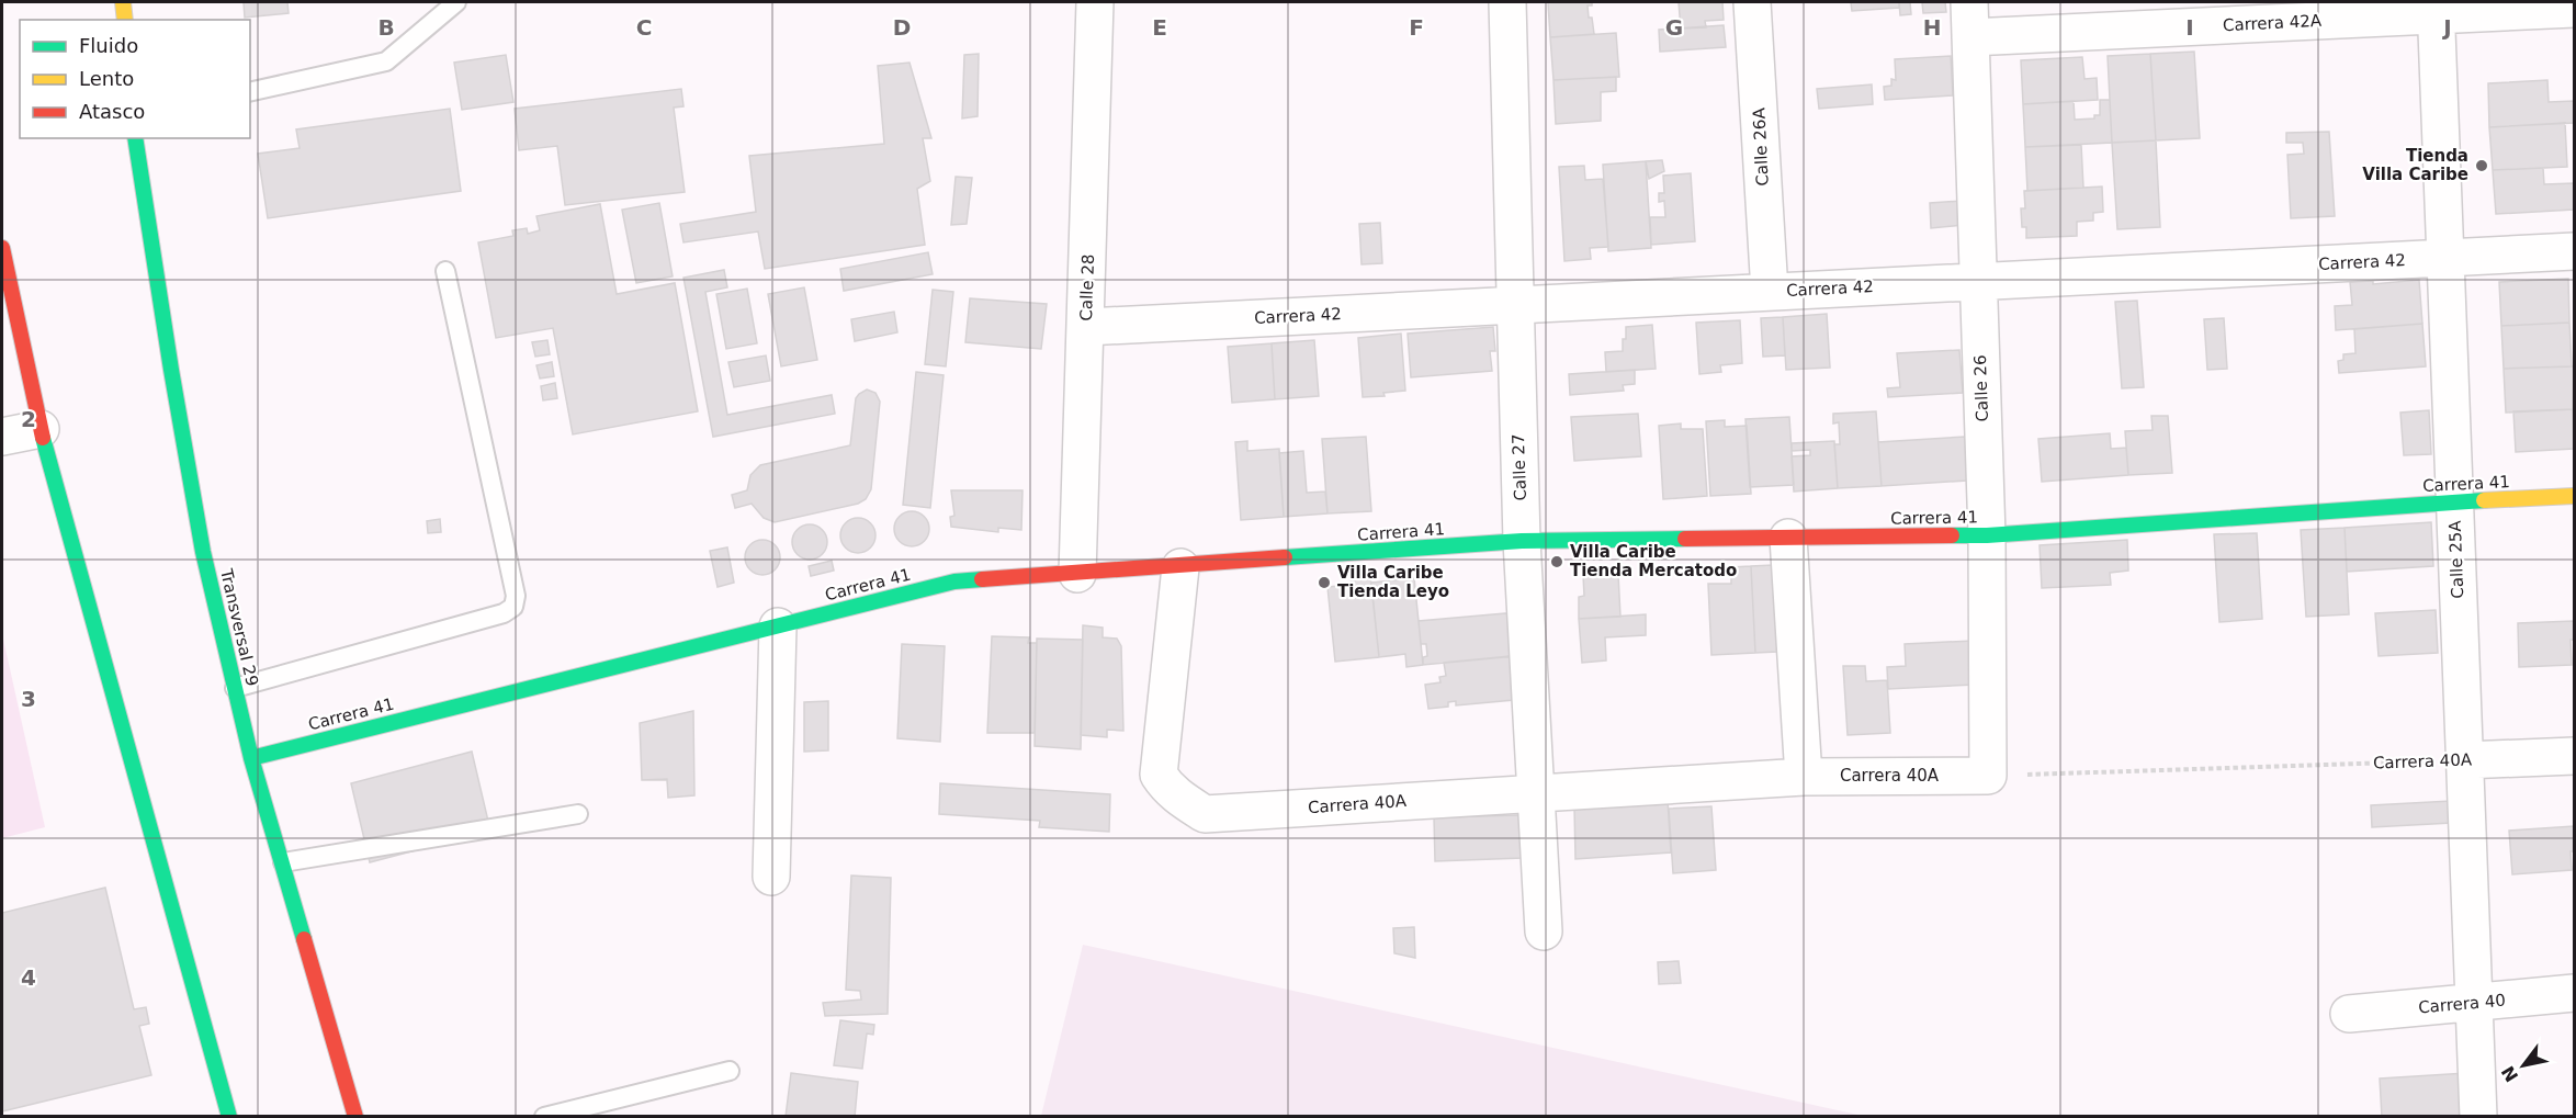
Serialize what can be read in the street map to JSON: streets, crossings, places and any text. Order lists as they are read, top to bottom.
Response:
{
  "streets": {
    "main road": ["Carrera 41", "Transversal 29"],
    "street": [
      "Carrera 42A",
      "Calle 26A",
      "Carrera 42",
      "Calle 28",
      "Calle 26",
      "Calle 27",
      "Calle 25A",
      "Carrera 40A",
      "Carrera 40"
    ]
  },
  "crossings": [
    ["Carrera 42A", "Calle 26"],
    ["Carrera 42A", "Calle 25A"],
    ["Calle 26A", "Carrera 42"],
    ["Carrera 42", "Calle 28"],
    ["Carrera 42", "Calle 26"],
    ["Carrera 42", "Calle 27"],
    ["Carrera 42", "Calle 25A"],
    ["Calle 28", "Carrera 41"],
    ["Calle 26", "Carrera 41"],
    ["Calle 26", "Carrera 40A"],
    ["Calle 27", "Carrera 41"],
    ["Calle 27", "Carrera 40A"],
    ["Carrera 41", "Calle 25A"],
    ["Carrera 41", "Transversal 29"],
    ["Carrera 41", "Carrera 40A"],
    ["Calle 25A", "Carrera 40A"],
    ["Calle 25A", "Carrera 40"]
  ],
  "places": ["Tienda Villa Caribe", "Villa Caribe Tienda Mercatodo", "Villa Caribe Tienda Leyo"],
  "legend": ["Fluido", "Lento", "Atasco"],
  "north": "bottom left",
  "grid": {
    "columns": [
      "B",
      "C",
      "D",
      "E",
      "F",
      "G",
      "H",
      "I",
      "J"
    ],
    "rows": ["2", "3", "4"]
  }
}
